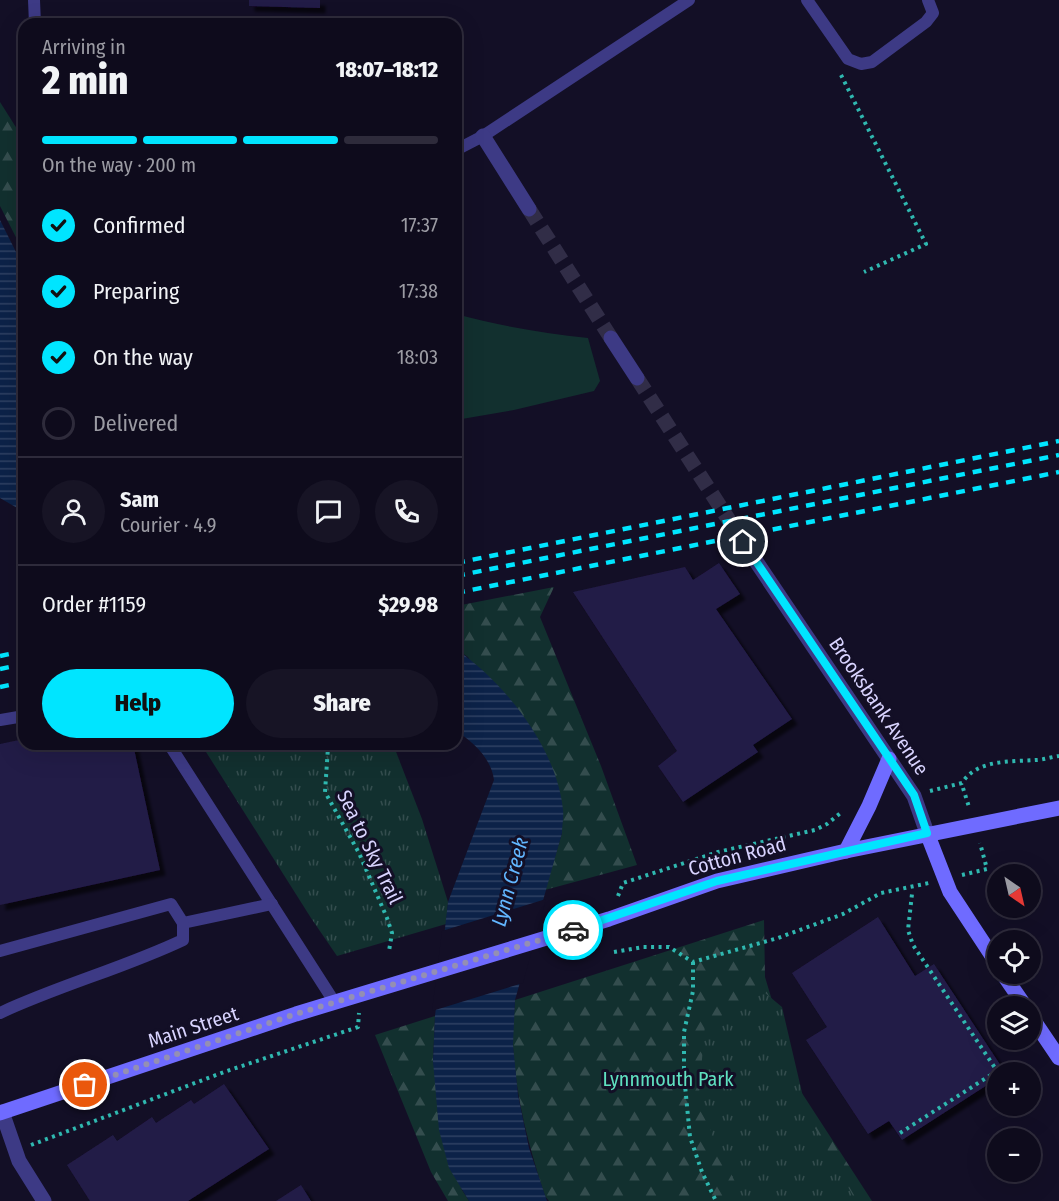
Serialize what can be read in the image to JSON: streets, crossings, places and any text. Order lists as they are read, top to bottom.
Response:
{
  "streets": {
    "main road": ["Brooksbank Avenue", "Cotton Road", "Main Street"],
    "path": ["Sea to Sky Trail"]
  },
  "crossings": [
    ["Brooksbank Avenue", "Cotton Road"],
    ["Cotton Road", "Main Street"]
  ],
  "water": ["Lynn Creek"],
  "parks": ["Lynnmouth Park"],
  "north": "bottom right",
  "page": {
    "heading": ["2 min", "Arriving in", "18:07–18:12"],
    "panel": [
      "Sam",
      "Courier · 4.9",
      "Order #1159",
      "$29.98"
    ],
    "bar": "On the way · 200 m",
    "list": [
      ["Confirmed", "17:37"],
      ["Preparing", "17:38"],
      ["On the way", "18:03"],
      "Delivered"
    ],
    "buttons": ["Help", "Share"],
    "map_buttons": ["+", "−"]
  }
}
